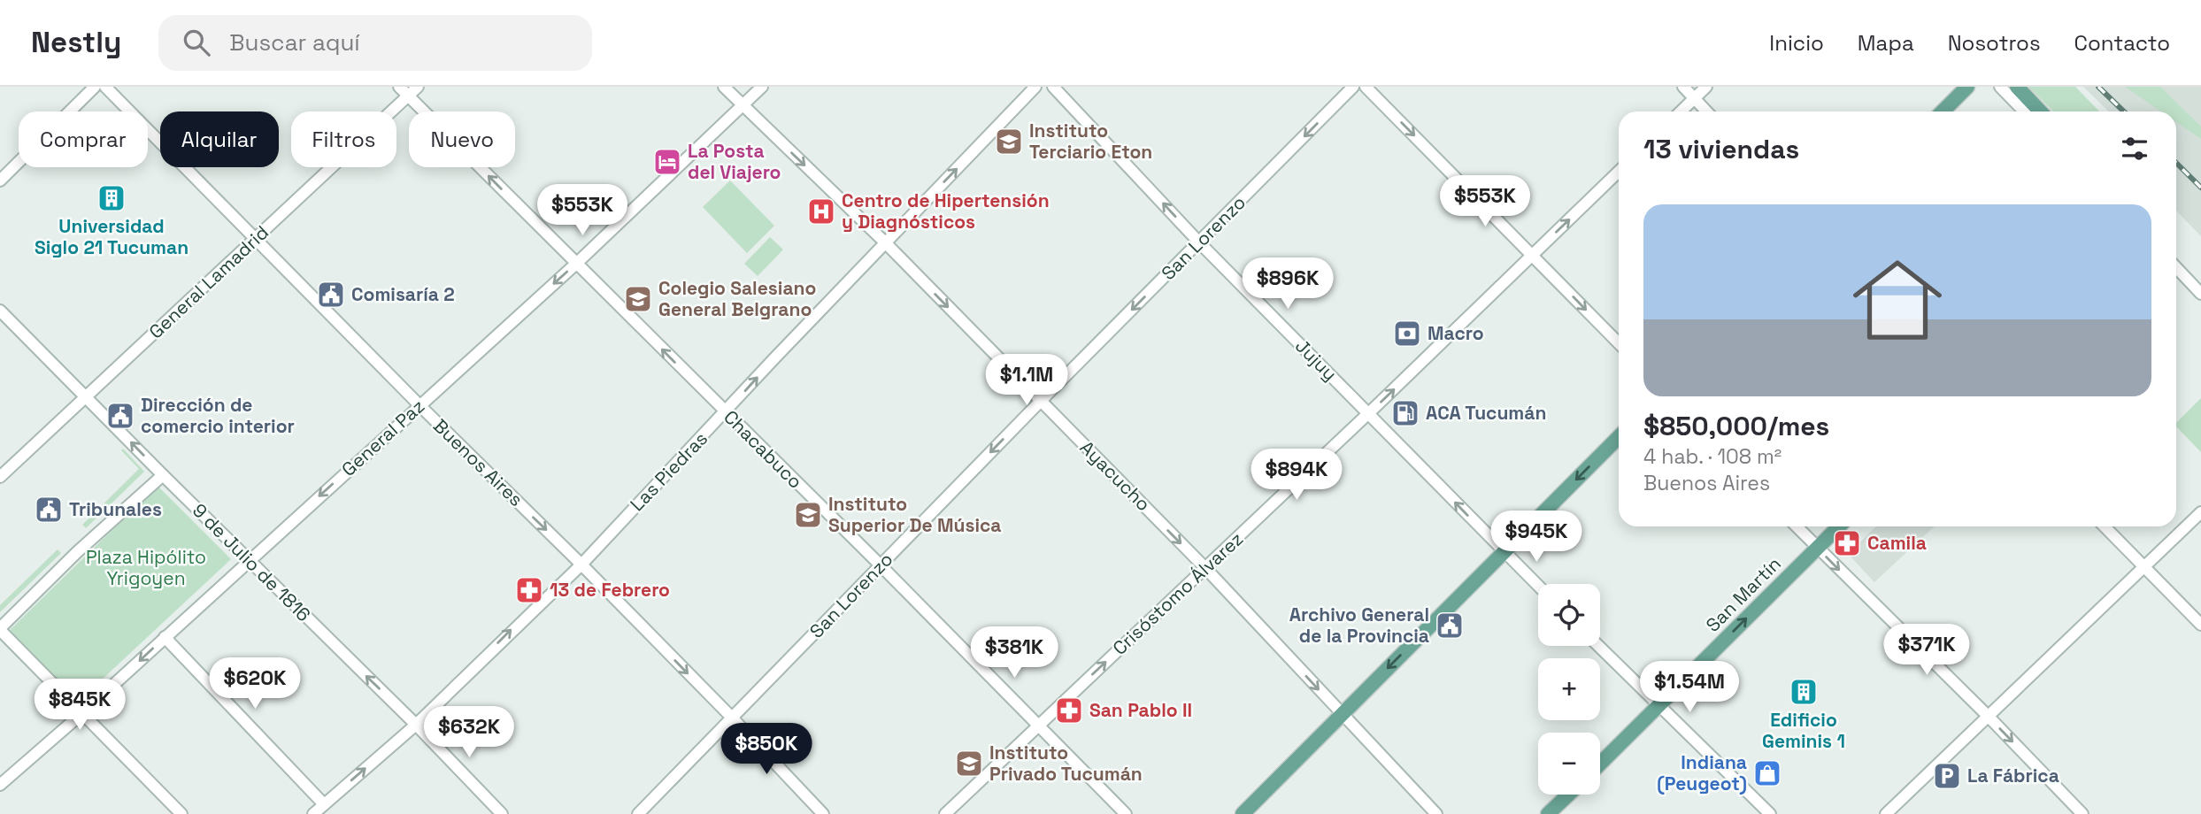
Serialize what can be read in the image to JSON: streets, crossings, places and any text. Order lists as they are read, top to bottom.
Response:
{
  "streets": {
    "main road": ["San Martín"],
    "street": [
      "San Lorenzo",
      "General Lamadrid",
      "Jujuy",
      "General Paz",
      "Chacabuco",
      "Buenos Aires",
      "Las Piedras",
      "Ayacucho",
      "9 de Julio de 1816",
      "Crisóstomo Álvarez"
    ]
  },
  "crossings": [
    ["San Lorenzo", "Jujuy"],
    ["San Lorenzo", "Chacabuco"],
    ["San Lorenzo", "Buenos Aires"],
    ["San Lorenzo", "Ayacucho"],
    ["General Lamadrid", "Chacabuco"],
    ["General Lamadrid", "Buenos Aires"],
    ["General Lamadrid", "9 de Julio de 1816"],
    ["Jujuy", "Crisóstomo Álvarez"],
    ["General Paz", "Chacabuco"],
    ["General Paz", "Buenos Aires"],
    ["General Paz", "Ayacucho"],
    ["General Paz", "9 de Julio de 1816"],
    ["Chacabuco", "Las Piedras"],
    ["Chacabuco", "Crisóstomo Álvarez"],
    ["Buenos Aires", "Las Piedras"],
    ["Las Piedras", "Ayacucho"],
    ["Las Piedras", "9 de Julio de 1816"],
    ["Ayacucho", "Crisóstomo Álvarez"]
  ],
  "one_way": [
    "San Lorenzo",
    "Jujuy",
    "General Paz",
    "Chacabuco",
    "Buenos Aires",
    "Las Piedras",
    "Ayacucho",
    "9 de Julio de 1816",
    "Crisóstomo Álvarez",
    "San Martín"
  ],
  "parks": ["Plaza Hipólito Yrigoyen"],
  "places": {
    "school or university": [
      "Instituto Terciario Eton",
      "Colegio Salesiano General Belgrano",
      "Instituto Superior De Música",
      "Instituto Privado Tucumán"
    ],
    "hotel": ["La Posta del Viajero"],
    "building": ["Universidad Siglo 21 Tucuman", "Edificio Geminis 1"],
    "hospital": ["Centro de Hipertensión y Diagnósticos"],
    "public building": [
      "Comisaría 2",
      "Dirección de comercio interior",
      "Tribunales",
      "Archivo General de la Provincia"
    ],
    "bank": ["Macro"],
    "fuel station": ["ACA Tucumán"],
    "pharmacy": ["Camila", "13 de Febrero", "San Pablo II"],
    "shop": ["Indiana (Peugeot)"],
    "parking": ["La Fábrica"]
  },
  "page": {
    "header": "Nestly",
    "search": "Buscar aquí",
    "nav": [
      "Inicio",
      "Mapa",
      "Nosotros",
      "Contacto"
    ],
    "chip": [
      "Comprar",
      "Alquilar",
      "Filtros",
      "Nuevo"
    ],
    "heading": "13 viviendas",
    "price": [
      "$553K",
      "$553K",
      "$896K",
      "$1.1M",
      "$894K",
      "$945K",
      "$371K",
      "$381K",
      "$620K",
      "$1.54M",
      "$845K",
      "$632K",
      "$850K"
    ],
    "list": [
      {
        "name": "$850,000/mes",
        "note": "4 hab. · 108 m² · Buenos Aires"
      }
    ],
    "map_buttons": ["+", "−"]
  }
}
